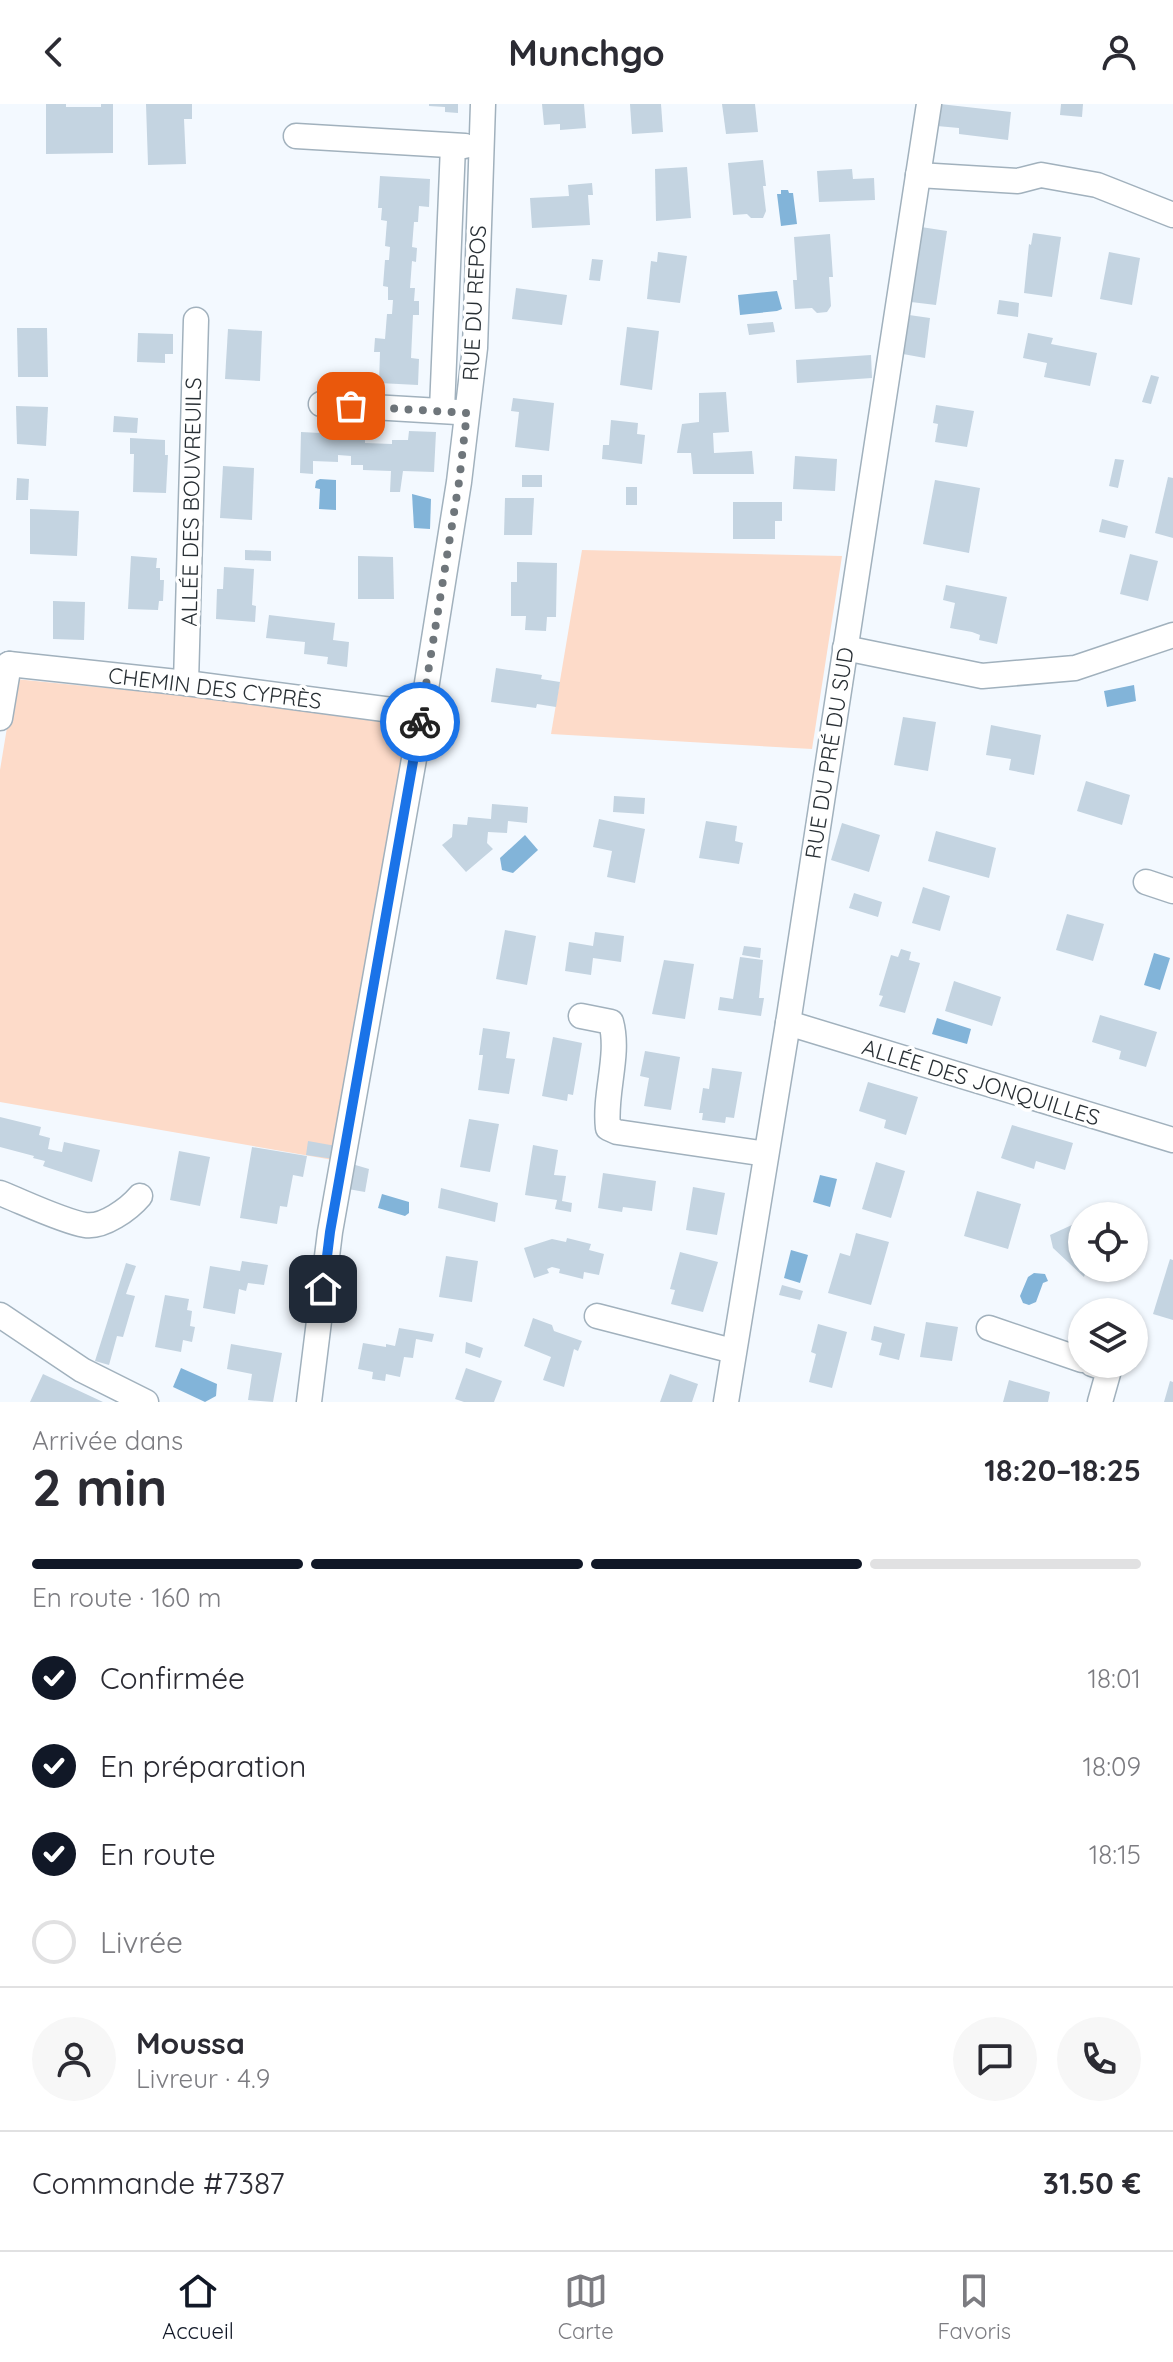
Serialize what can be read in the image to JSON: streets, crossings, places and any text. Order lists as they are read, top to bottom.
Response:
{
  "streets": {
    "street": [
      "RUE DU REPOS",
      "ALLÉE DES BOUVREUILS",
      "CHEMIN DES CYPRÈS",
      "RUE DU PRÉ DU SUD",
      "ALLÉE DES JONQUILLES"
    ]
  },
  "crossings": [
    ["RUE DU REPOS", "CHEMIN DES CYPRÈS"],
    ["ALLÉE DES BOUVREUILS", "CHEMIN DES CYPRÈS"],
    ["RUE DU PRÉ DU SUD", "ALLÉE DES JONQUILLES"]
  ],
  "page": {
    "header": "Munchgo",
    "heading": ["2 min", "Arrivée dans", "18:20–18:25"],
    "panel": [
      "Moussa",
      "Livreur · 4.9",
      "Commande #7387",
      "31.50 €"
    ],
    "bar": "En route · 160 m",
    "list": [
      ["Confirmée", "18:01"],
      ["En préparation", "18:09"],
      ["En route", "18:15"],
      "Livrée"
    ],
    "tabs": ["Accueil", "Carte", "Favoris"]
  }
}
